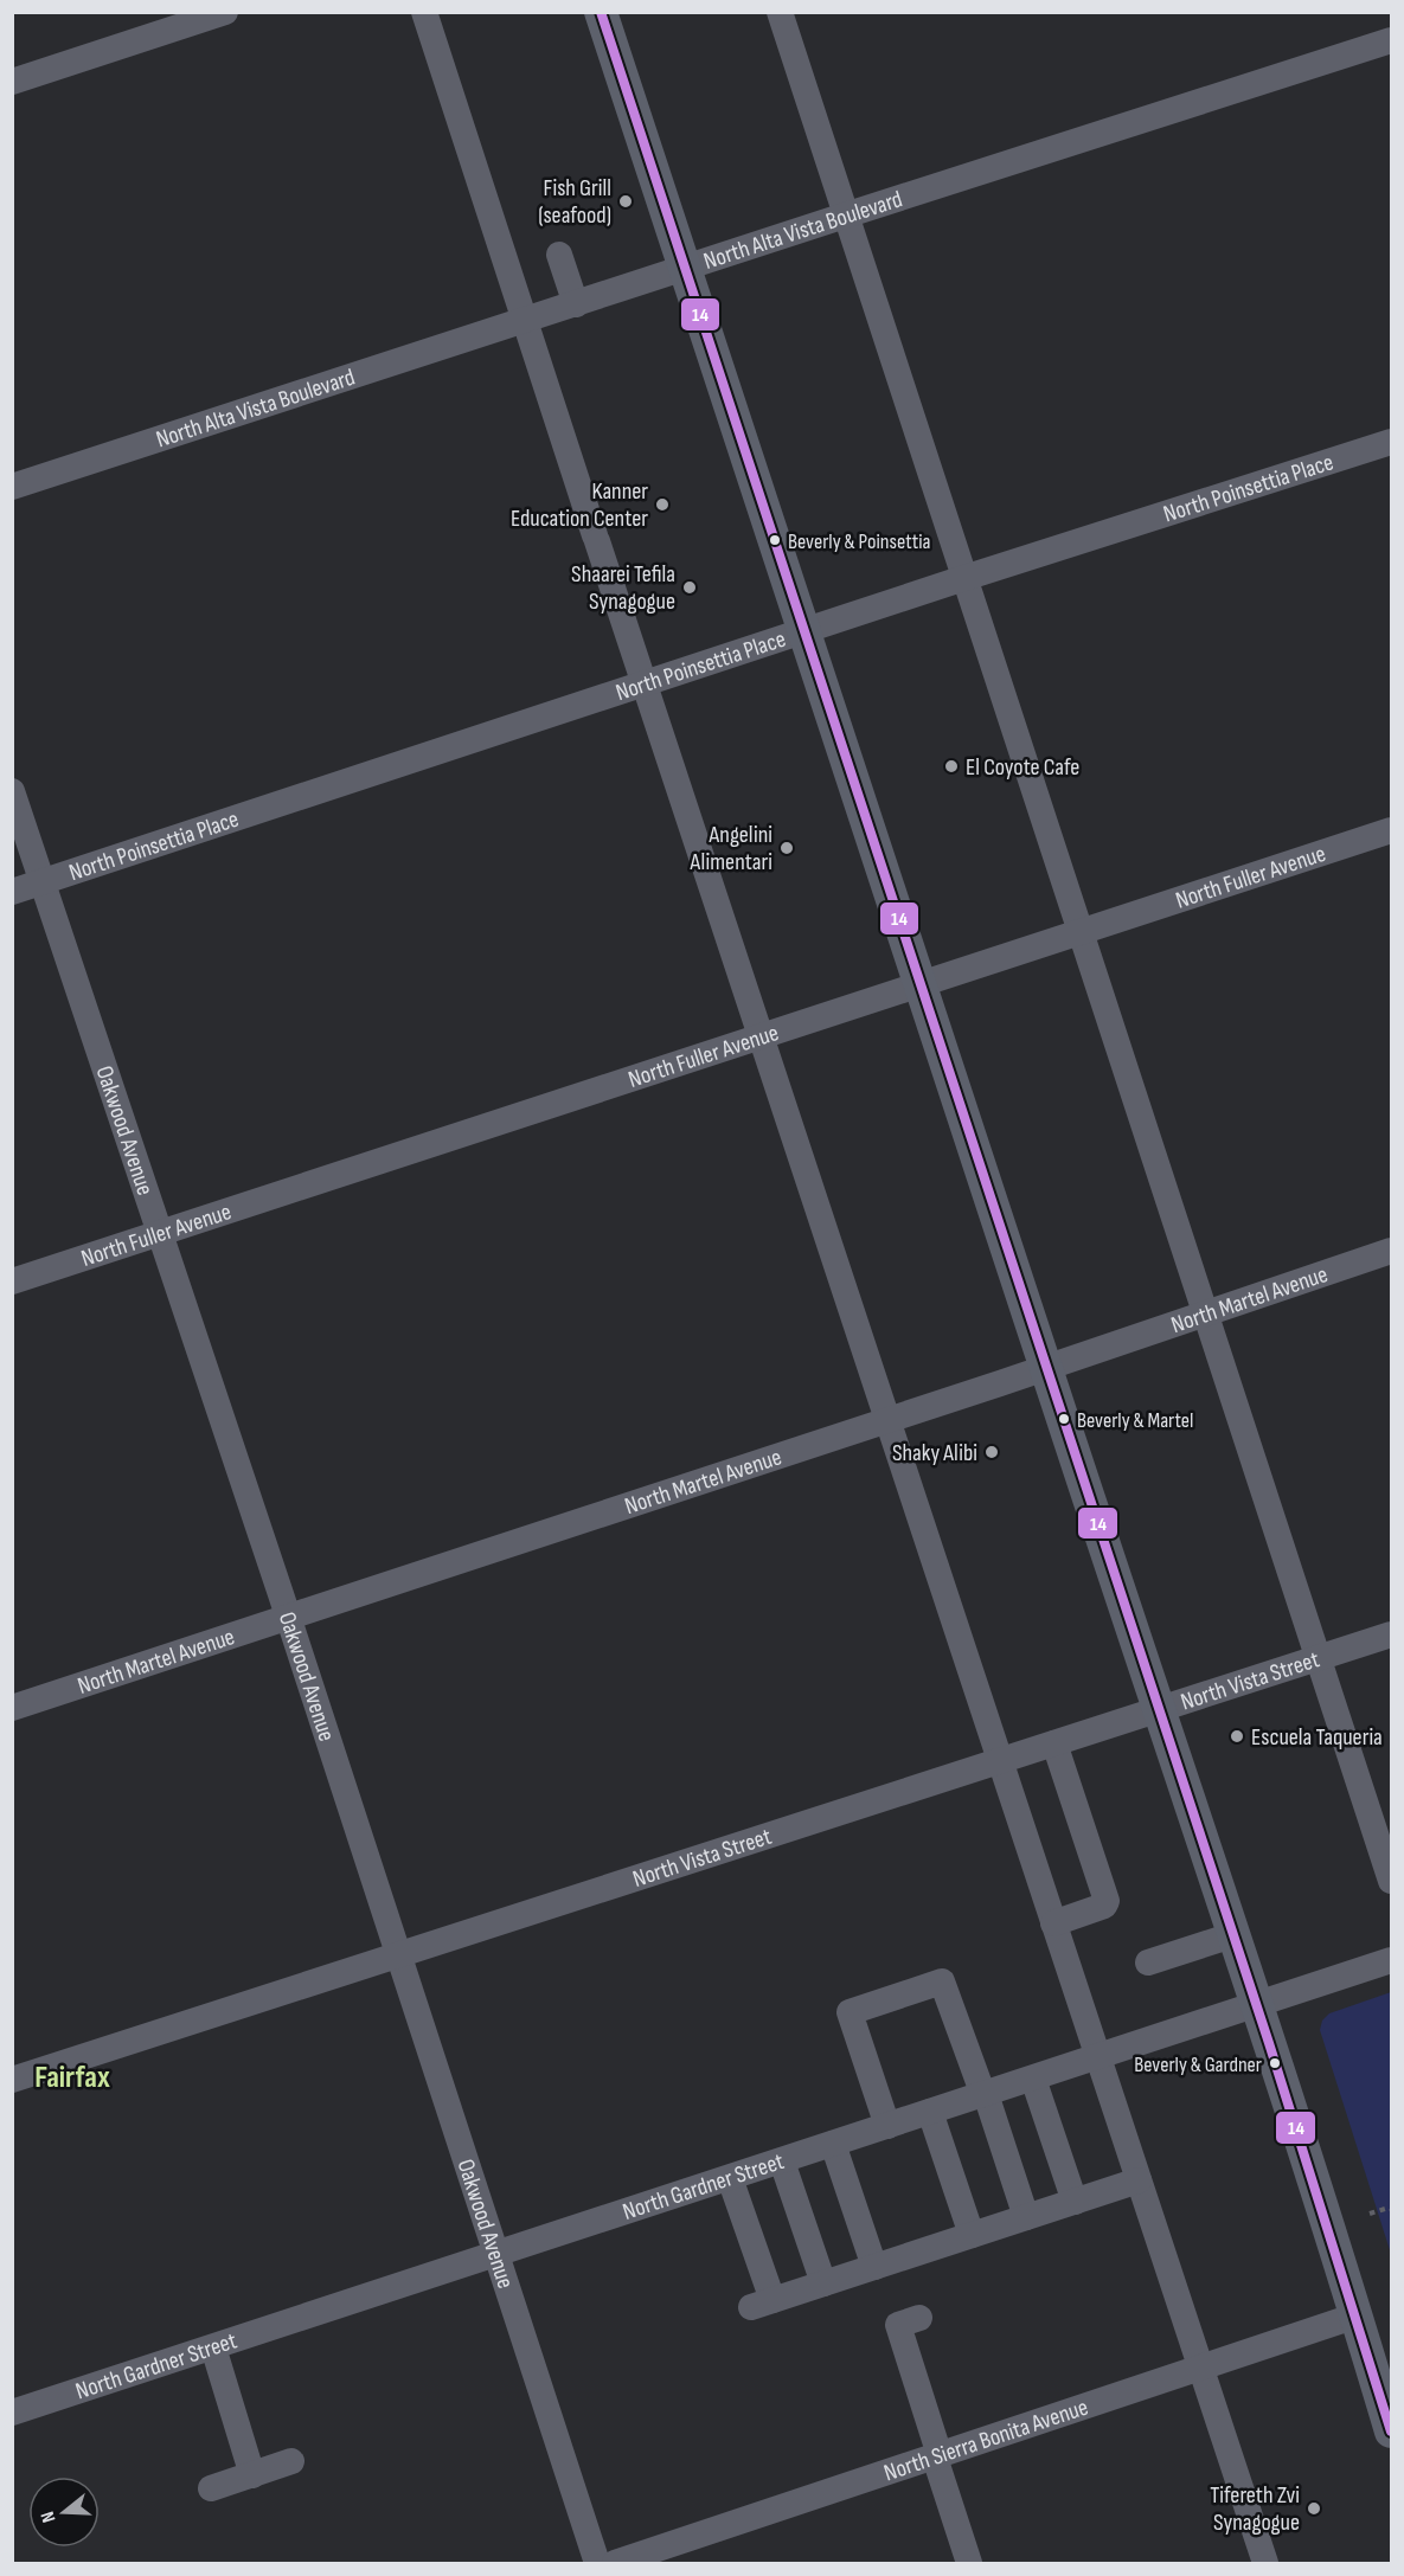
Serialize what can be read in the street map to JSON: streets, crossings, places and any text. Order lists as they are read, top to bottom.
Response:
{
  "streets": {
    "street": [
      "North Alta Vista Boulevard",
      "North Poinsettia Place",
      "North Fuller Avenue",
      "Oakwood Avenue",
      "North Martel Avenue",
      "North Vista Street",
      "North Gardner Street",
      "North Sierra Bonita Avenue"
    ]
  },
  "crossings": [
    ["North Poinsettia Place", "Oakwood Avenue"],
    ["North Fuller Avenue", "Oakwood Avenue"],
    ["Oakwood Avenue", "North Martel Avenue"],
    ["Oakwood Avenue", "North Vista Street"],
    ["Oakwood Avenue", "North Gardner Street"]
  ],
  "districts": ["Fairfax"],
  "places": [
    "Fish Grill (seafood)",
    "Kanner Education Center",
    "Beverly & Poinsettia",
    "Shaarei Tefila Synagogue",
    "El Coyote Cafe",
    "Angelini Alimentari",
    "Beverly & Martel",
    "Shaky Alibi",
    "Escuela Taqueria",
    "Beverly & Gardner",
    "Tifereth Zvi Synagogue"
  ],
  "lines": ["transit line 14"],
  "north": "left"
}
